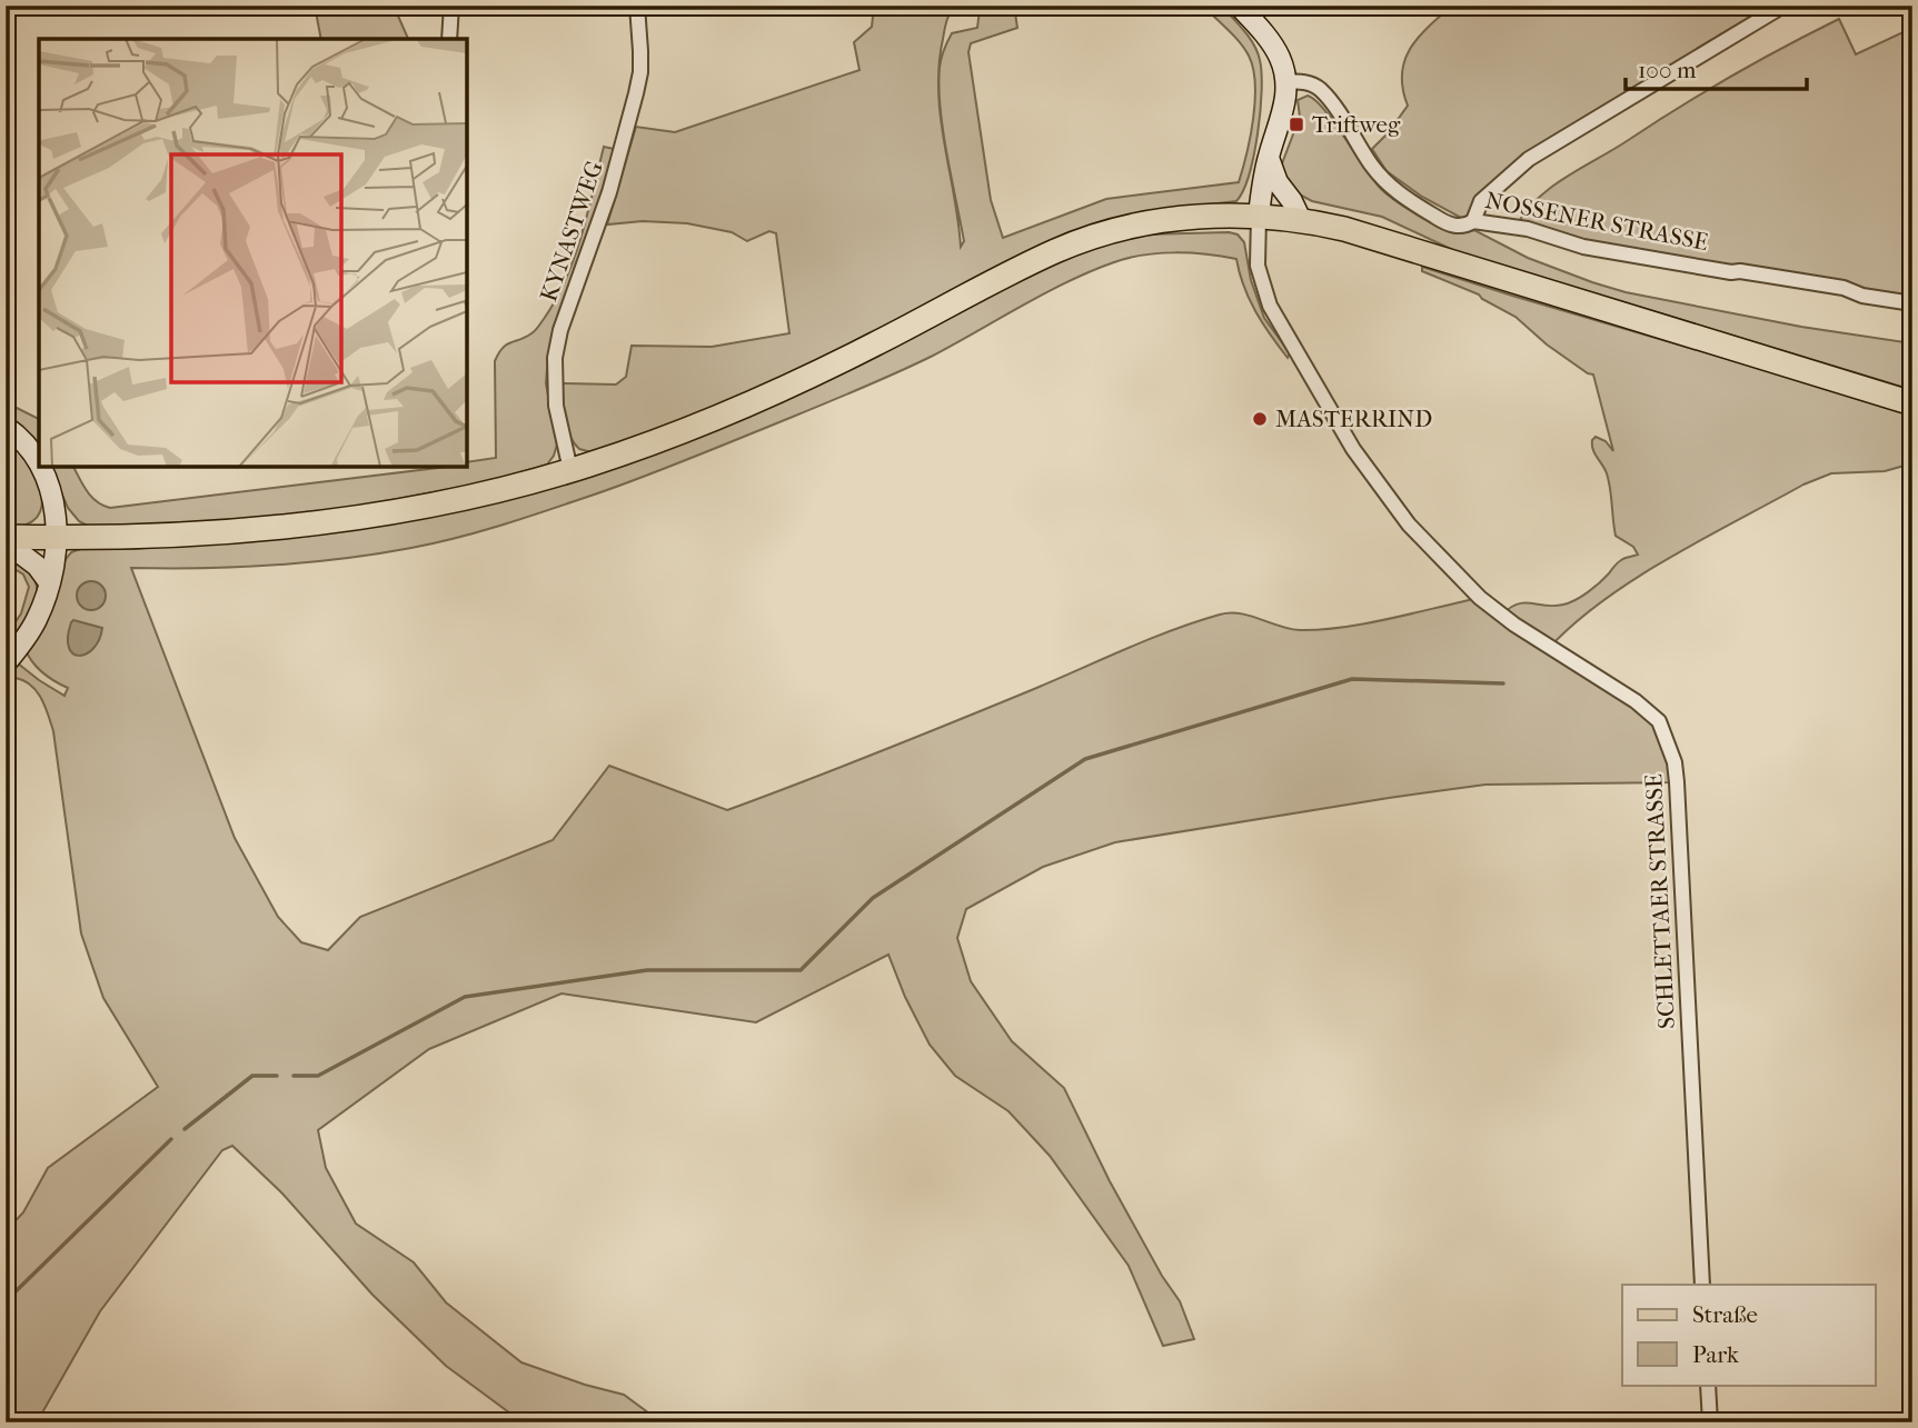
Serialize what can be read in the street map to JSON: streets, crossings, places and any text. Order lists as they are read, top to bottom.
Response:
{
  "streets": {
    "street": ["NOSSENER STRASSE", "KYNASTWEG", "SCHLETTAER STRASSE"]
  },
  "places": {
    "transit": ["Triftweg"],
    "other": ["MASTERRIND"]
  },
  "legend": ["Straße", "Park"],
  "scale_bar": "100 m"
}
